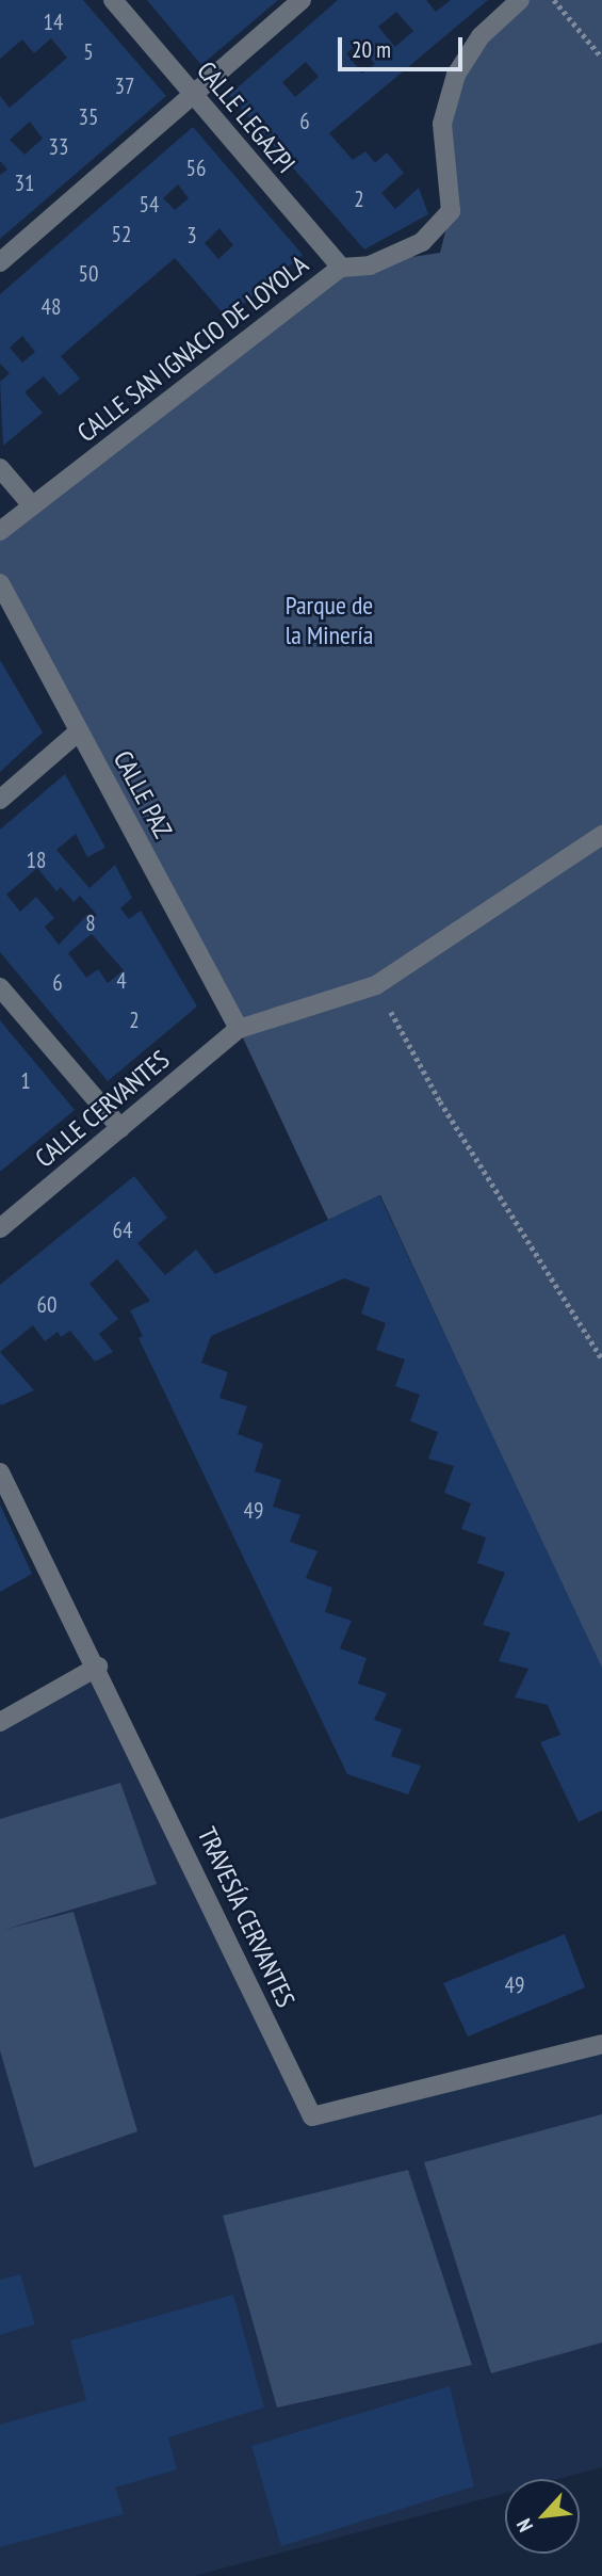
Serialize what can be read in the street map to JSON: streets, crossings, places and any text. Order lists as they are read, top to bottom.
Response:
{
  "streets": {
    "street": [
      "CALLE LEGAZPI",
      "CALLE SAN IGNACIO DE LOYOLA",
      "CALLE PAZ",
      "CALLE CERVANTES",
      "TRAVESÍA CERVANTES"
    ]
  },
  "crossings": [
    ["CALLE LEGAZPI", "CALLE SAN IGNACIO DE LOYOLA"],
    ["CALLE PAZ", "CALLE CERVANTES"]
  ],
  "parks": ["Parque de la Minería"],
  "house_numbers": [
    "14",
    "5",
    "37",
    "35",
    "6",
    "33",
    "56",
    "31",
    "2",
    "54",
    "52",
    "3",
    "50",
    "48",
    "18",
    "8",
    "4",
    "6",
    "2",
    "1",
    "64",
    "60",
    "49",
    "49"
  ],
  "scale_bar": "20 m",
  "north": "bottom left"
}
